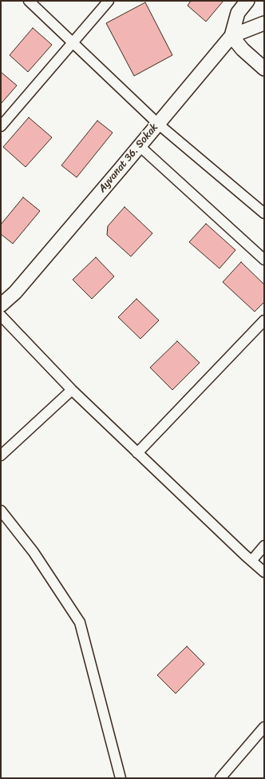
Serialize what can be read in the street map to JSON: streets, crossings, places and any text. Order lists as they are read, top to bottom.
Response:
{
  "streets": {
    "street": ["Ayvanat 36. Sokak"]
  }
}
